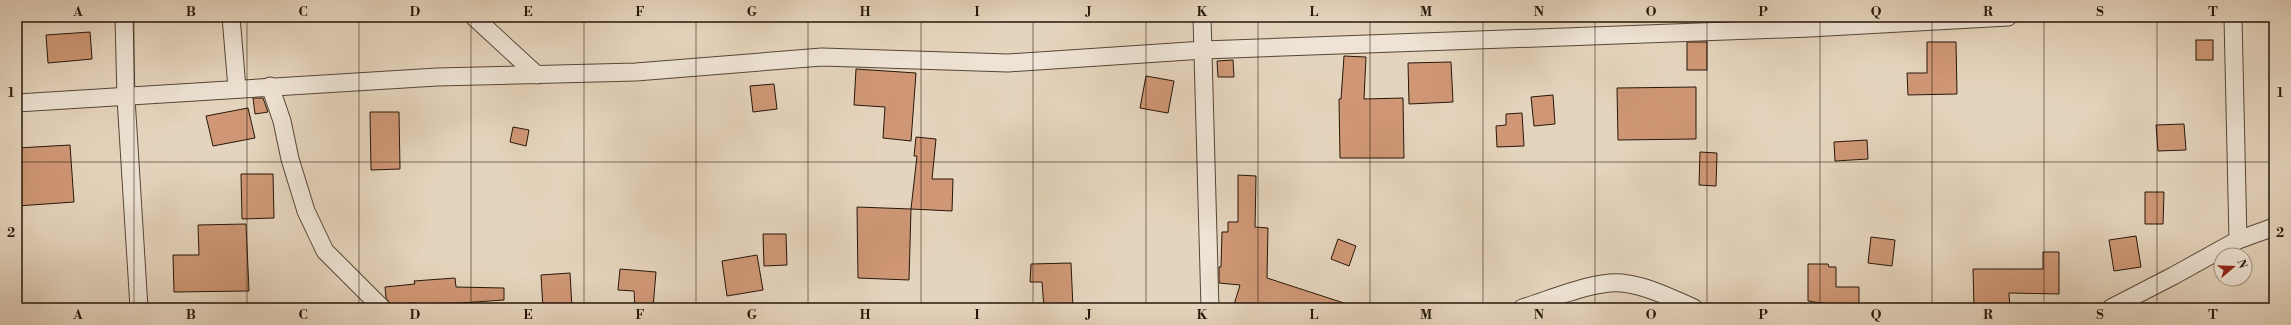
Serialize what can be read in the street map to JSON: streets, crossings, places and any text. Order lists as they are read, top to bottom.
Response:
{
  "north": "right",
  "grid": {
    "columns": [
      "A",
      "B",
      "C",
      "D",
      "E",
      "F",
      "G",
      "H",
      "I",
      "J",
      "K",
      "L",
      "M",
      "N",
      "O",
      "P",
      "Q",
      "R",
      "S",
      "T"
    ],
    "rows": ["1", "2"]
  }
}
